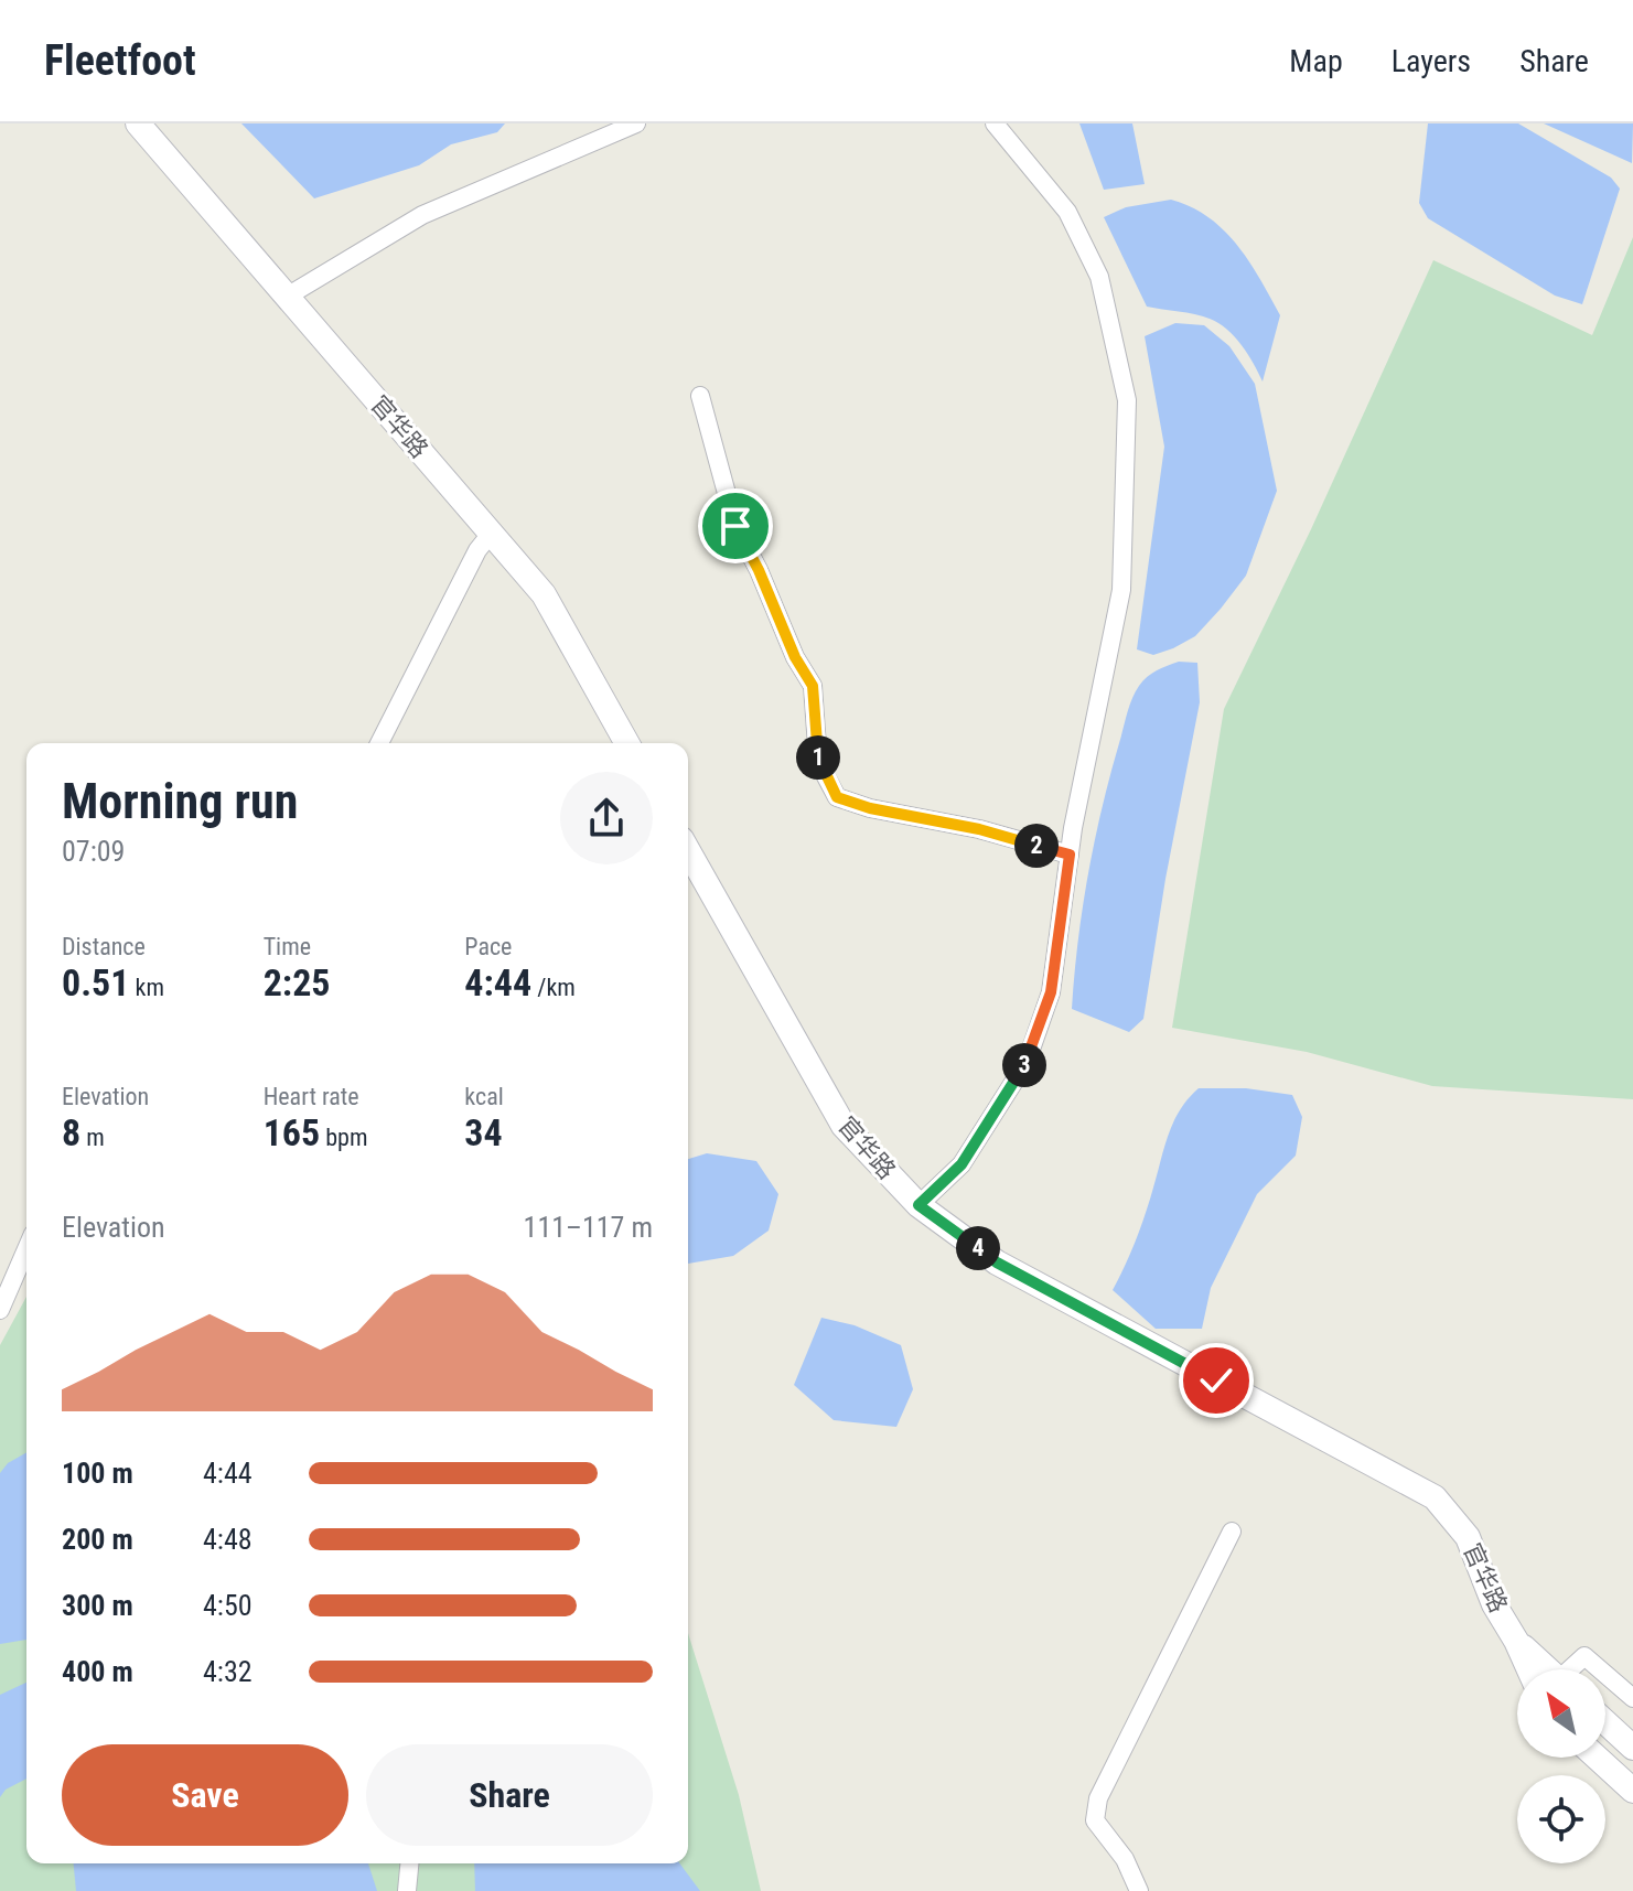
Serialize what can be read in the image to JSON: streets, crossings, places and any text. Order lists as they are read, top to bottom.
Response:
{
  "streets": {
    "main road": ["官华路"]
  },
  "north": "top left",
  "page": {
    "header": "Fleetfoot",
    "nav": ["Map", "Layers", "Share"],
    "pins": [
      "1",
      "2",
      "3",
      "4"
    ],
    "heading": ["Morning run", "07:09"],
    "stats": [
      ["Distance", "0.51 km"],
      ["Time", "2:25"],
      ["Pace", "4:44 /km"],
      ["Elevation", "8 m"],
      ["Heart rate", "165 bpm"],
      ["kcal", "34"]
    ],
    "chart": ["Elevation", "111–117 m"],
    "list": [
      {
        "name": "100 m",
        "note": "4:44"
      },
      {
        "name": "200 m",
        "note": "4:48"
      },
      {
        "name": "300 m",
        "note": "4:50"
      },
      {
        "name": "400 m",
        "note": "4:32"
      }
    ],
    "buttons": ["Save", "Share"]
  }
}
